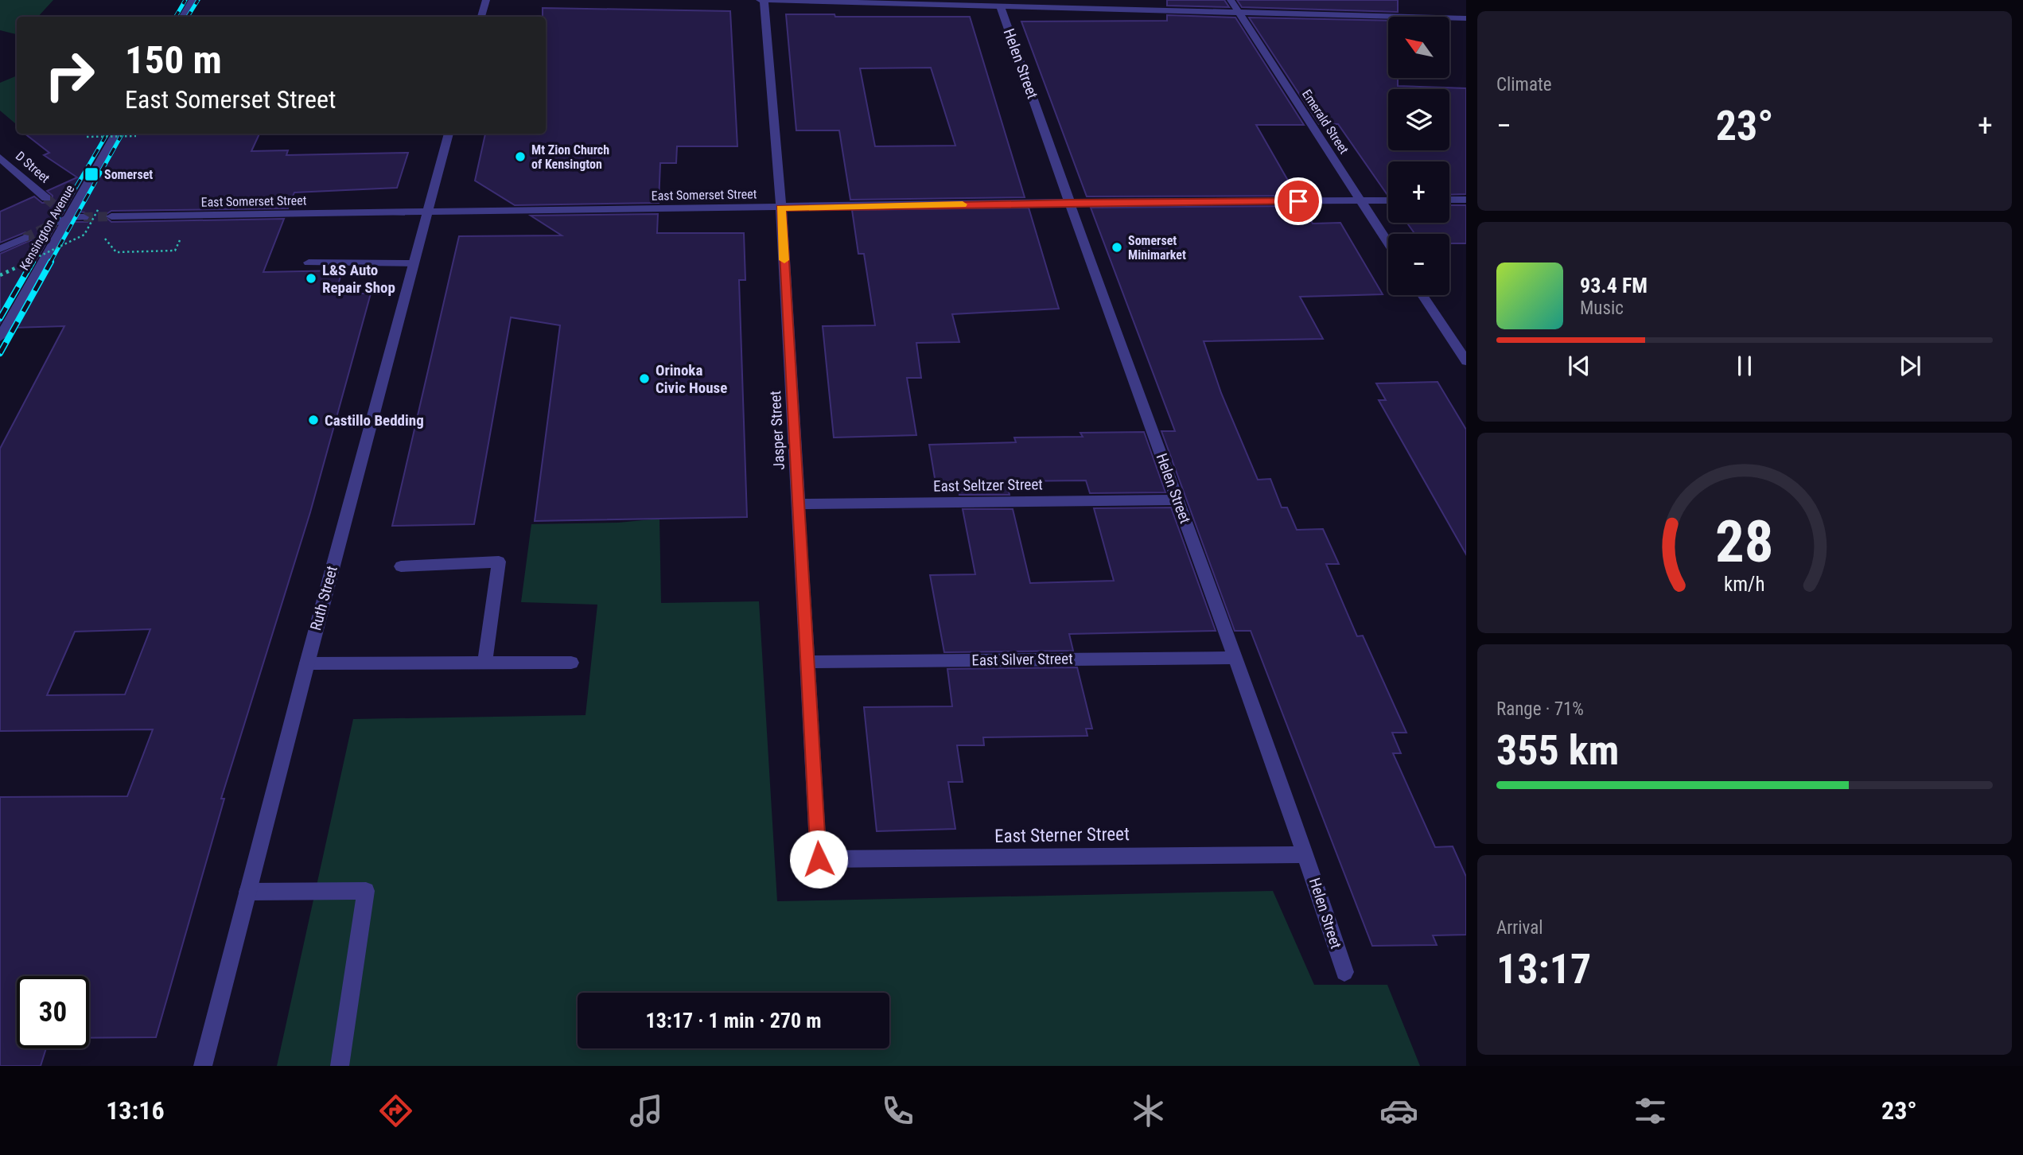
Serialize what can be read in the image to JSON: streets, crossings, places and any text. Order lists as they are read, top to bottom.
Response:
{
  "streets": {
    "street": [
      "Helen Street",
      "Emerald Street",
      "D Street",
      "East Somerset Street",
      "Kensington Avenue",
      "Jasper Street",
      "East Seltzer Street",
      "Ruth Street",
      "East Silver Street",
      "East Sterner Street"
    ]
  },
  "crossings": [
    ["Helen Street", "East Somerset Street"],
    ["Helen Street", "East Seltzer Street"],
    ["Helen Street", "East Silver Street"],
    ["Helen Street", "East Sterner Street"],
    ["Emerald Street", "East Somerset Street"],
    ["East Somerset Street", "Jasper Street"],
    ["East Somerset Street", "Ruth Street"],
    ["Jasper Street", "East Seltzer Street"],
    ["Jasper Street", "East Silver Street"],
    ["Jasper Street", "East Sterner Street"]
  ],
  "places": {
    "other": [
      "Mt Zion Church of Kensington",
      "Somerset Minimarket",
      "L&S Auto Repair Shop",
      "Orinoka Civic House",
      "Castillo Bedding"
    ],
    "transit": ["Somerset"]
  },
  "north": "top left",
  "page": {
    "tile": [
      "Climate",
      ["Range · 71%", "355 km"],
      ["Arrival", "13:17"]
    ],
    "map_buttons": ["+", "−"],
    "turn": ["150 m", "East Somerset Street"],
    "heat": ["−", "23°", "+"],
    "song": ["93.4 FM", "Music"],
    "limit": "30",
    "trip": "13:17 · 1 min · 270 m",
    "tabs": ["13:16", "23°"],
    "gauge": ["28", "km/h"]
  }
}
